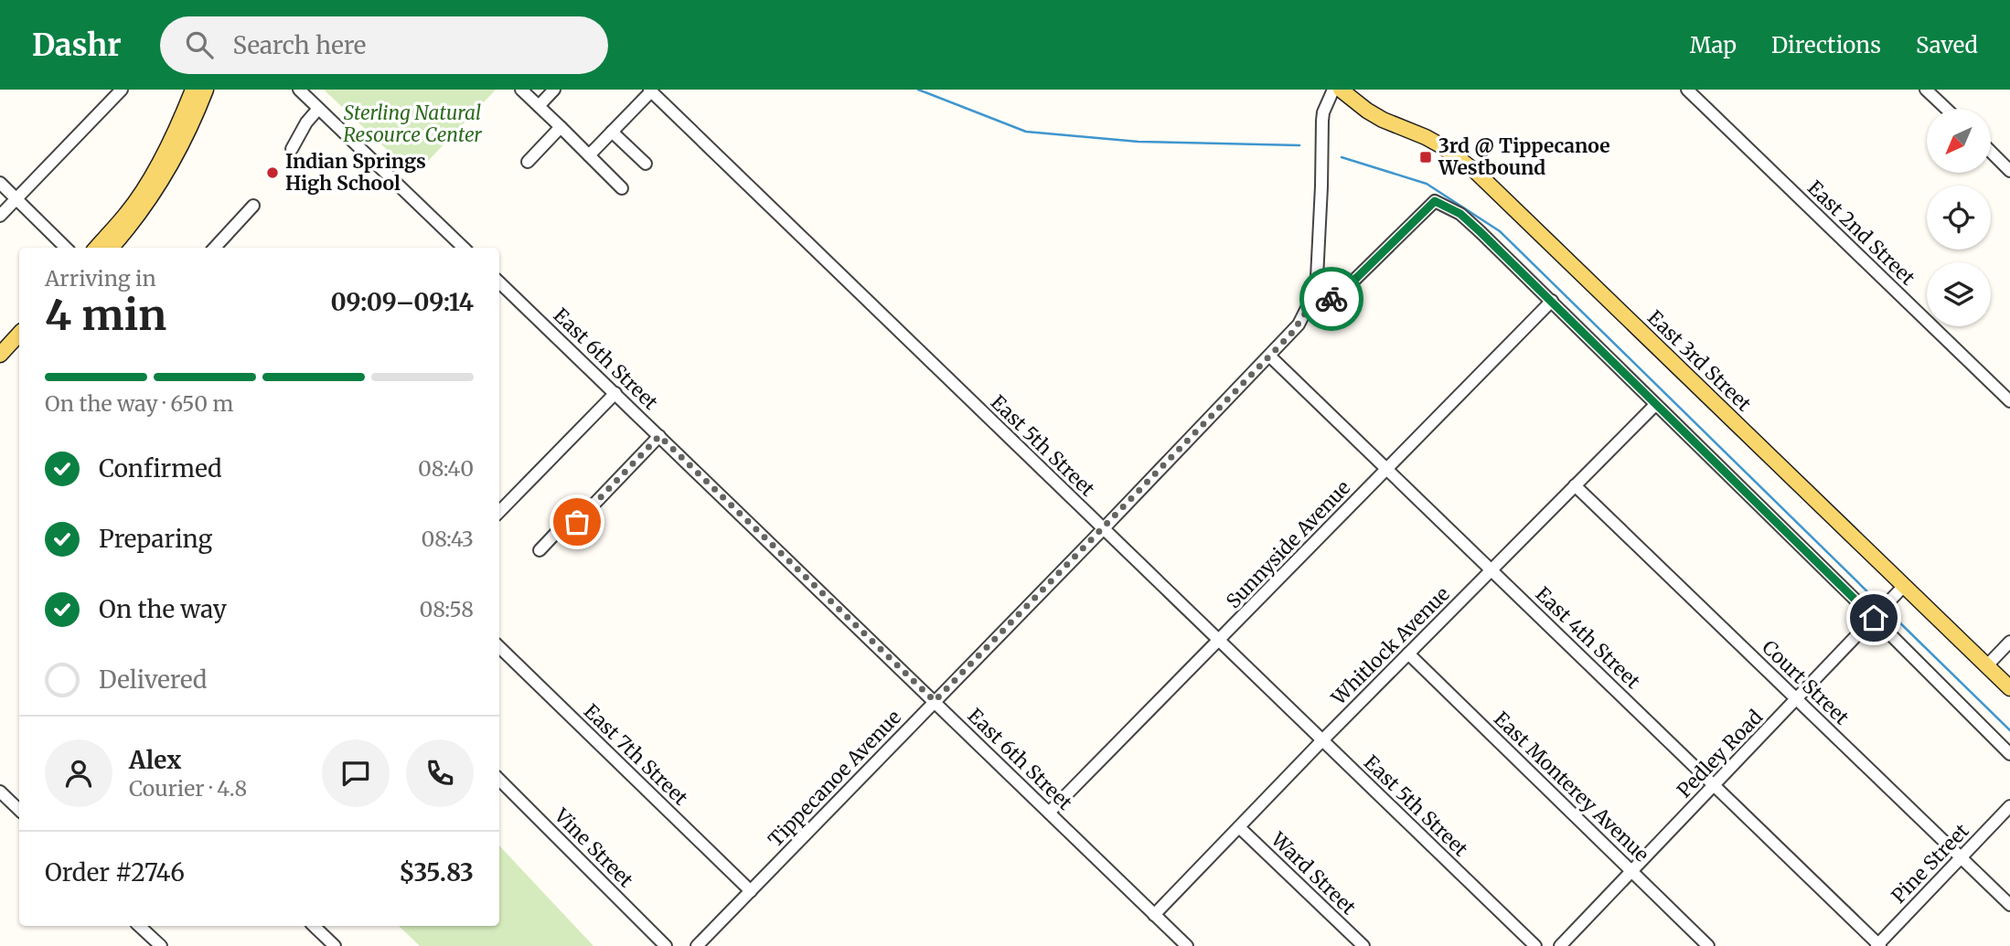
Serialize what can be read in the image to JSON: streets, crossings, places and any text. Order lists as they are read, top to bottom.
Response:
{
  "streets": {
    "main road": ["East 3rd Street"],
    "street": [
      "East 2nd Street",
      "East 6th Street",
      "East 5th Street",
      "Sunnyside Avenue",
      "East 4th Street",
      "Whitlock Avenue",
      "Court Street",
      "Pedley Road",
      "East 7th Street",
      "Tippecanoe Avenue",
      "East Monterey Avenue",
      "Vine Street",
      "Pine Street",
      "Ward Street"
    ]
  },
  "crossings": [
    ["East 6th Street", "Sunnyside Avenue"],
    ["East 6th Street", "Whitlock Avenue"],
    ["East 6th Street", "Tippecanoe Avenue"],
    ["East 3rd Street", "Pedley Road"],
    ["East 5th Street", "Sunnyside Avenue"],
    ["East 5th Street", "Whitlock Avenue"],
    ["East 5th Street", "Tippecanoe Avenue"],
    ["Sunnyside Avenue", "East 4th Street"],
    ["East 4th Street", "Whitlock Avenue"],
    ["East 4th Street", "Pedley Road"],
    ["East 4th Street", "Tippecanoe Avenue"],
    ["East 4th Street", "Pine Street"],
    ["Whitlock Avenue", "Court Street"],
    ["Whitlock Avenue", "East Monterey Avenue"],
    ["Whitlock Avenue", "Ward Street"],
    ["Court Street", "Pedley Road"],
    ["Court Street", "Pine Street"],
    ["Pedley Road", "East Monterey Avenue"],
    ["East 7th Street", "Tippecanoe Avenue"]
  ],
  "parks": ["Sterling Natural Resource Center"],
  "places": {
    "transit": ["3rd @ Tippecanoe Westbound"],
    "other": ["Indian Springs High School"]
  },
  "north": "bottom left",
  "page": {
    "header": "Dashr",
    "search": "Search here",
    "nav": ["Map", "Directions", "Saved"],
    "heading": ["4 min", "Arriving in", "09:09–09:14"],
    "panel": [
      "Alex",
      "Courier · 4.8",
      "Order #2746",
      "$35.83"
    ],
    "bar": "On the way · 650 m",
    "list": [
      ["Confirmed", "08:40"],
      ["Preparing", "08:43"],
      ["On the way", "08:58"],
      "Delivered"
    ]
  }
}
